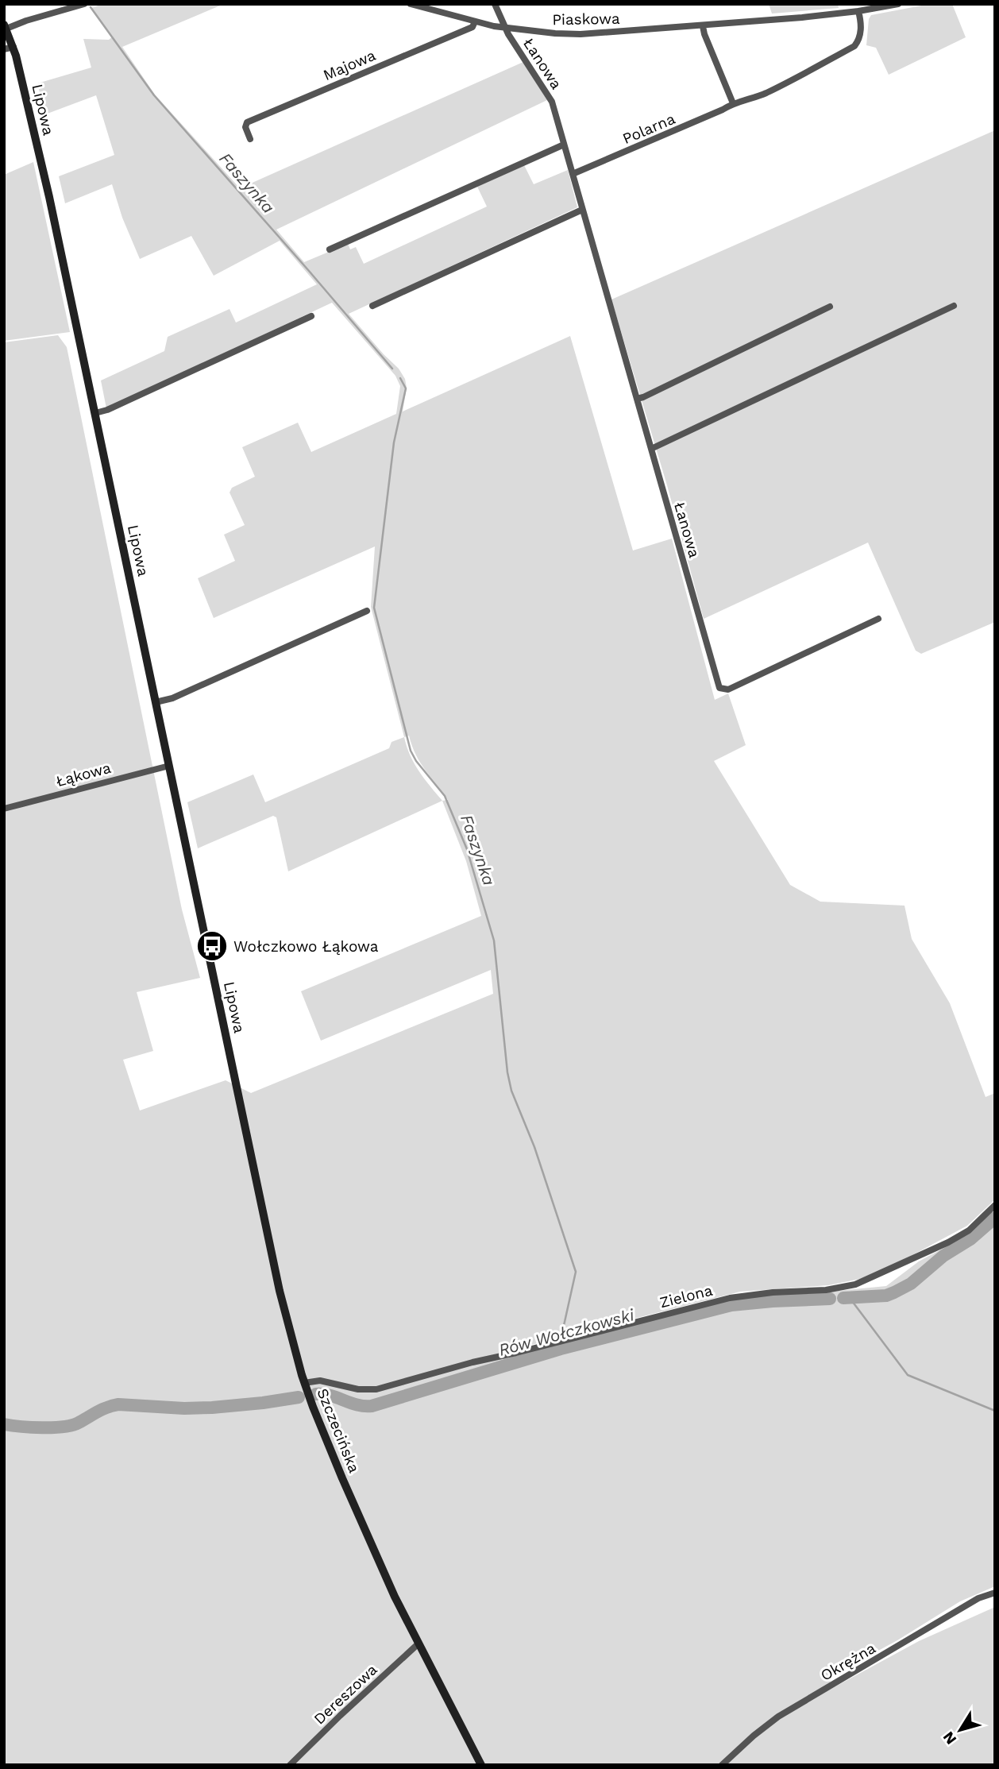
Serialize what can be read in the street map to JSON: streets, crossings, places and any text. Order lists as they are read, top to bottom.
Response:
{
  "streets": {
    "street": [
      "Piaskowa",
      "Łanowa",
      "Majowa",
      "Lipowa",
      "Polarna",
      "Łąkowa",
      "Zielona",
      "Szczecińska",
      "Okrężna",
      "Dereszowa"
    ]
  },
  "crossings": [
    ["Piaskowa", "Łanowa"],
    ["Piaskowa", "Majowa"],
    ["Piaskowa", "Polarna"],
    ["Łanowa", "Polarna"],
    ["Lipowa", "Łąkowa"],
    ["Lipowa", "Szczecińska"],
    ["Zielona", "Szczecińska"],
    ["Szczecińska", "Dereszowa"]
  ],
  "water": ["Faszynka", "Rów Wołczkowski"],
  "places": {
    "bus stop": ["Wołczkowo Łąkowa"]
  },
  "north": "bottom left"
}
